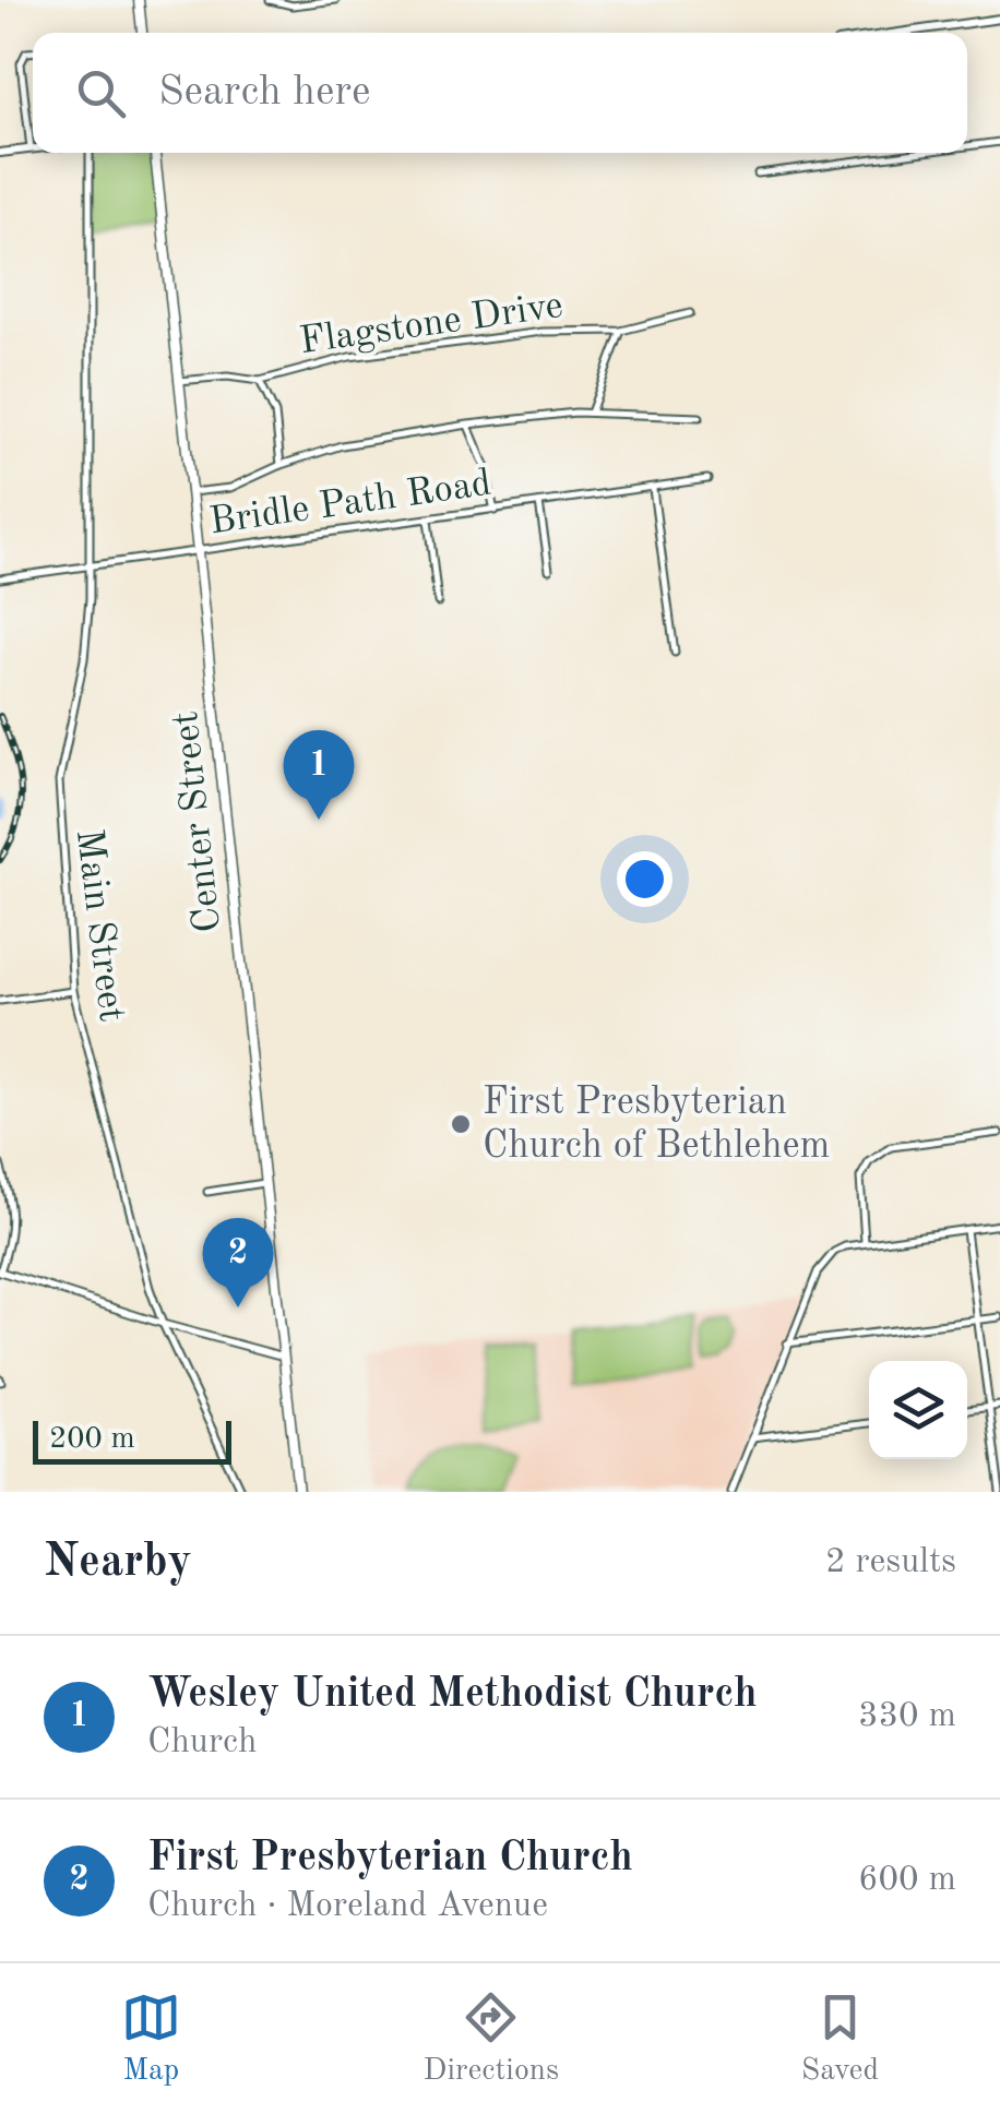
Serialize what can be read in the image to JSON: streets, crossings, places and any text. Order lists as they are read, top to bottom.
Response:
{
  "streets": {
    "main road": ["Center Street"],
    "street": ["Flagstone Drive", "Bridle Path Road", "Main Street"]
  },
  "crossings": [
    ["Flagstone Drive", "Center Street"],
    ["Bridle Path Road", "Center Street"],
    ["Bridle Path Road", "Main Street"]
  ],
  "places": ["First Presbyterian Church of Bethlehem"],
  "scale_bar": "200 m",
  "page": {
    "search": "Search here",
    "pins": ["1", "2"],
    "scale": "200 m",
    "heading": ["Nearby", "2 results"],
    "list": [
      {
        "mark": "1",
        "name": "Wesley United Methodist Church",
        "note": "Church",
        "value": "330 m"
      },
      {
        "mark": "2",
        "name": "First Presbyterian Church",
        "note": "Church · Moreland Avenue",
        "value": "600 m"
      }
    ],
    "nav": ["Map", "Directions", "Saved"]
  }
}
